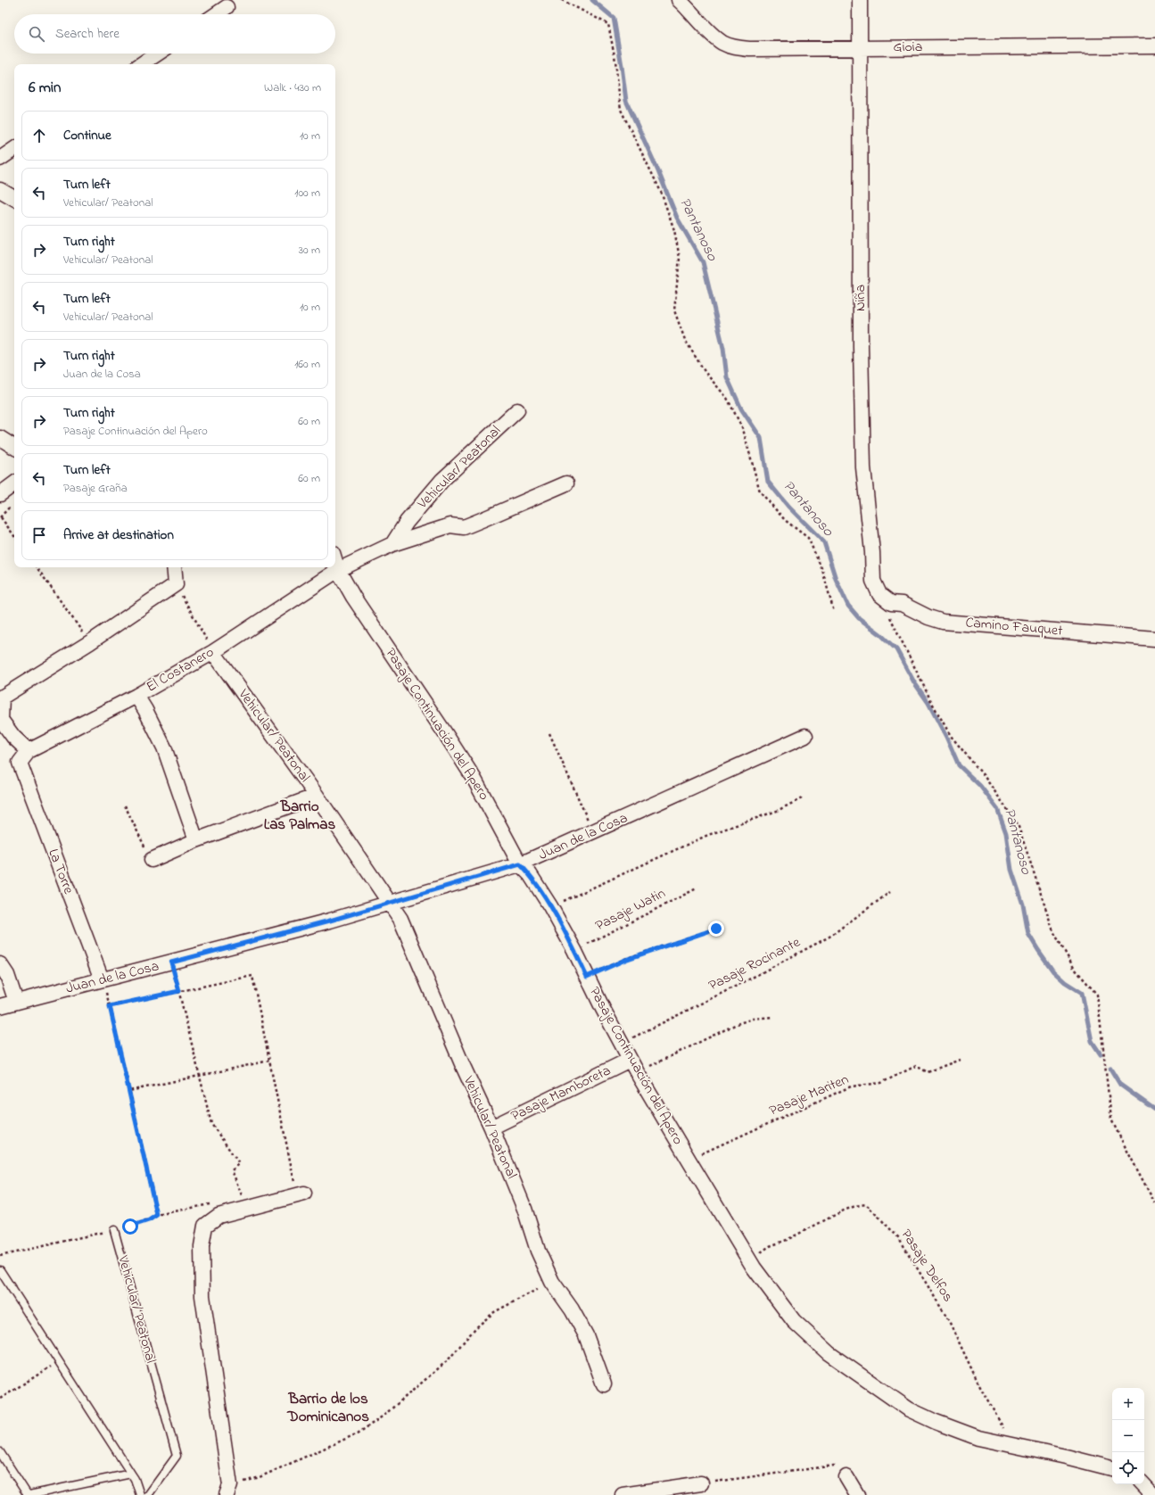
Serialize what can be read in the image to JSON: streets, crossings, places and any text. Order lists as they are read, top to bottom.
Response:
{
  "streets": {
    "street": [
      "Gioia",
      "Niña",
      "Vehicular/ Peatonal",
      "Camino Fauquet",
      "El Costanero",
      "Pasaje Continuación del Apero",
      "Juan de la Cosa",
      "La Torre",
      "Pasaje Mamboreta"
    ],
    "path": [
      "Pasaje Watin",
      "Pasaje Rocinante",
      "Pasaje Mariten",
      "Pasaje Delfos"
    ]
  },
  "crossings": [
    ["Gioia", "Niña"],
    ["Niña", "Camino Fauquet"],
    ["Vehicular/ Peatonal", "El Costanero"],
    ["Vehicular/ Peatonal", "Pasaje Continuación del Apero"],
    ["Vehicular/ Peatonal", "Juan de la Cosa"],
    ["Vehicular/ Peatonal", "Pasaje Mamboreta"],
    ["El Costanero", "Pasaje Continuación del Apero"],
    ["El Costanero", "La Torre"],
    ["Pasaje Continuación del Apero", "Juan de la Cosa"],
    ["Pasaje Continuación del Apero", "Pasaje Watin"],
    ["Pasaje Continuación del Apero", "Pasaje Rocinante"],
    ["Pasaje Continuación del Apero", "Pasaje Mamboreta"],
    ["Pasaje Continuación del Apero", "Pasaje Mariten"],
    ["Pasaje Continuación del Apero", "Pasaje Delfos"],
    ["Juan de la Cosa", "La Torre"]
  ],
  "districts": ["Barrio Las Palmas", "Barrio de los Dominicanos"],
  "water": ["Pantanoso"],
  "page": {
    "search": "Search here",
    "heading": ["6 min", "Walk · 430 m"],
    "list": [
      ["Continue", "10 m"],
      ["Turn left", "Vehicular/ Peatonal", "100 m"],
      ["Turn right", "Vehicular/ Peatonal", "30 m"],
      ["Turn left", "Vehicular/ Peatonal", "10 m"],
      ["Turn right", "Juan de la Cosa", "160 m"],
      ["Turn right", "Pasaje Continuación del Apero", "60 m"],
      ["Turn left", "Pasaje Graña", "60 m"],
      "Arrive at destination"
    ],
    "map_buttons": ["+", "−"]
  }
}
